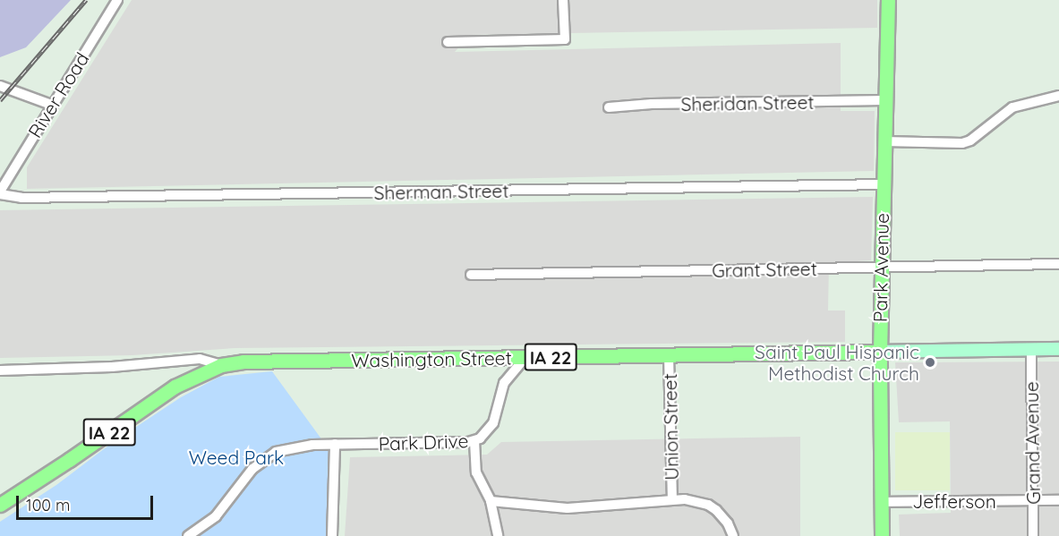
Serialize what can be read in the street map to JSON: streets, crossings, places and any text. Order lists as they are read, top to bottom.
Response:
{
  "streets": {
    "main road": ["Park Avenue", "IA 22", "Washington Street"],
    "street": [
      "River Road",
      "Sheridan Street",
      "Sherman Street",
      "Grant Street",
      "Union Street",
      "Park Drive",
      "Grand Avenue",
      "Jefferson"
    ]
  },
  "crossings": [
    ["River Road", "Sherman Street"],
    ["Sheridan Street", "Park Avenue"],
    ["Sherman Street", "Park Avenue"],
    ["Park Avenue", "Grant Street"],
    ["Park Avenue", "Washington Street"],
    ["Park Avenue", "Jefferson"],
    ["IA 22", "Washington Street"],
    ["Washington Street", "Union Street"],
    ["Washington Street", "Park Drive"],
    ["Washington Street", "Grand Avenue"],
    ["Grand Avenue", "Jefferson"]
  ],
  "parks": ["Weed Park"],
  "places": ["Saint Paul Hispanic Methodist Church"],
  "scale_bar": "100 m"
}
